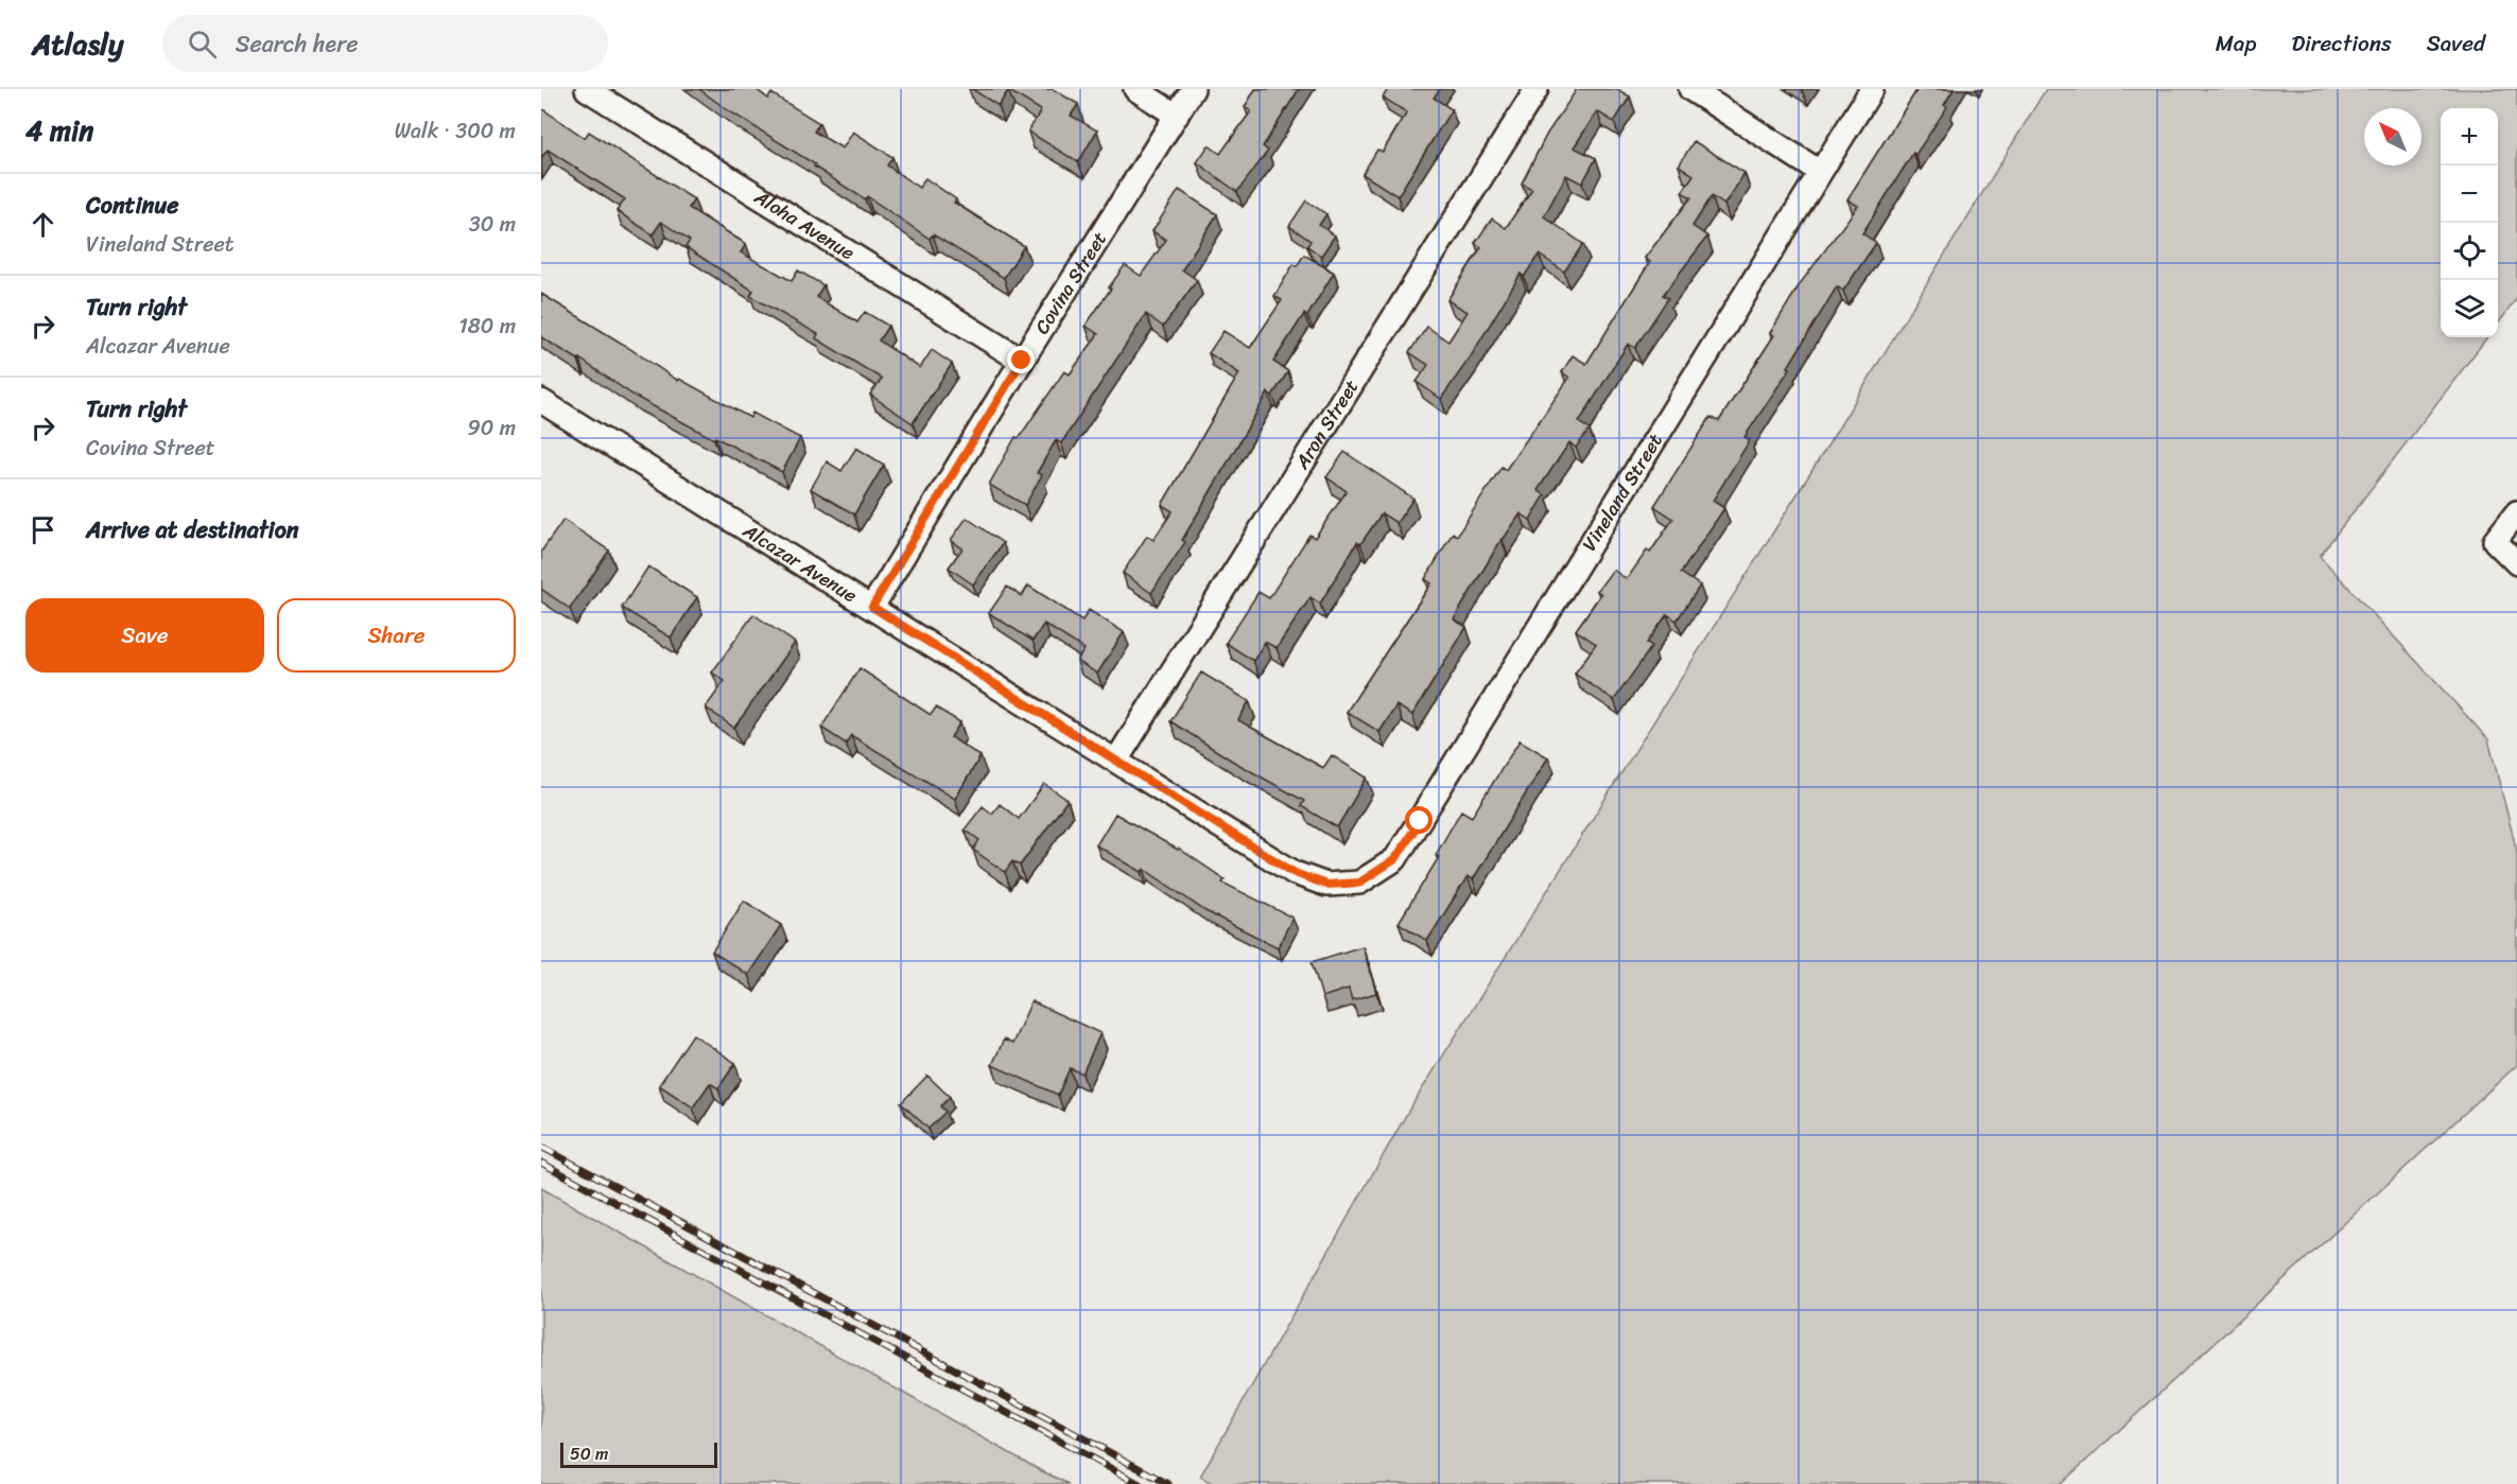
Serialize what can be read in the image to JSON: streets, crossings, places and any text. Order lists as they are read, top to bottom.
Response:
{
  "streets": {
    "street": [
      "Aloha Avenue",
      "Covina Street",
      "Aron Street",
      "Vineland Street",
      "Alcazar Avenue"
    ]
  },
  "crossings": [
    ["Aloha Avenue", "Covina Street"],
    ["Covina Street", "Alcazar Avenue"],
    ["Aron Street", "Alcazar Avenue"],
    ["Vineland Street", "Alcazar Avenue"]
  ],
  "scale_bar": "50 m",
  "north": "top left",
  "page": {
    "header": "Atlasly",
    "search": "Search here",
    "nav": ["Map", "Directions", "Saved"],
    "heading": ["4 min", "Walk · 300 m"],
    "map_buttons": ["+", "−"],
    "list": [
      ["Continue", "Vineland Street", "30 m"],
      ["Turn right", "Alcazar Avenue", "180 m"],
      ["Turn right", "Covina Street", "90 m"],
      "Arrive at destination"
    ],
    "buttons": ["Save", "Share"],
    "scale": "50 m"
  }
}
